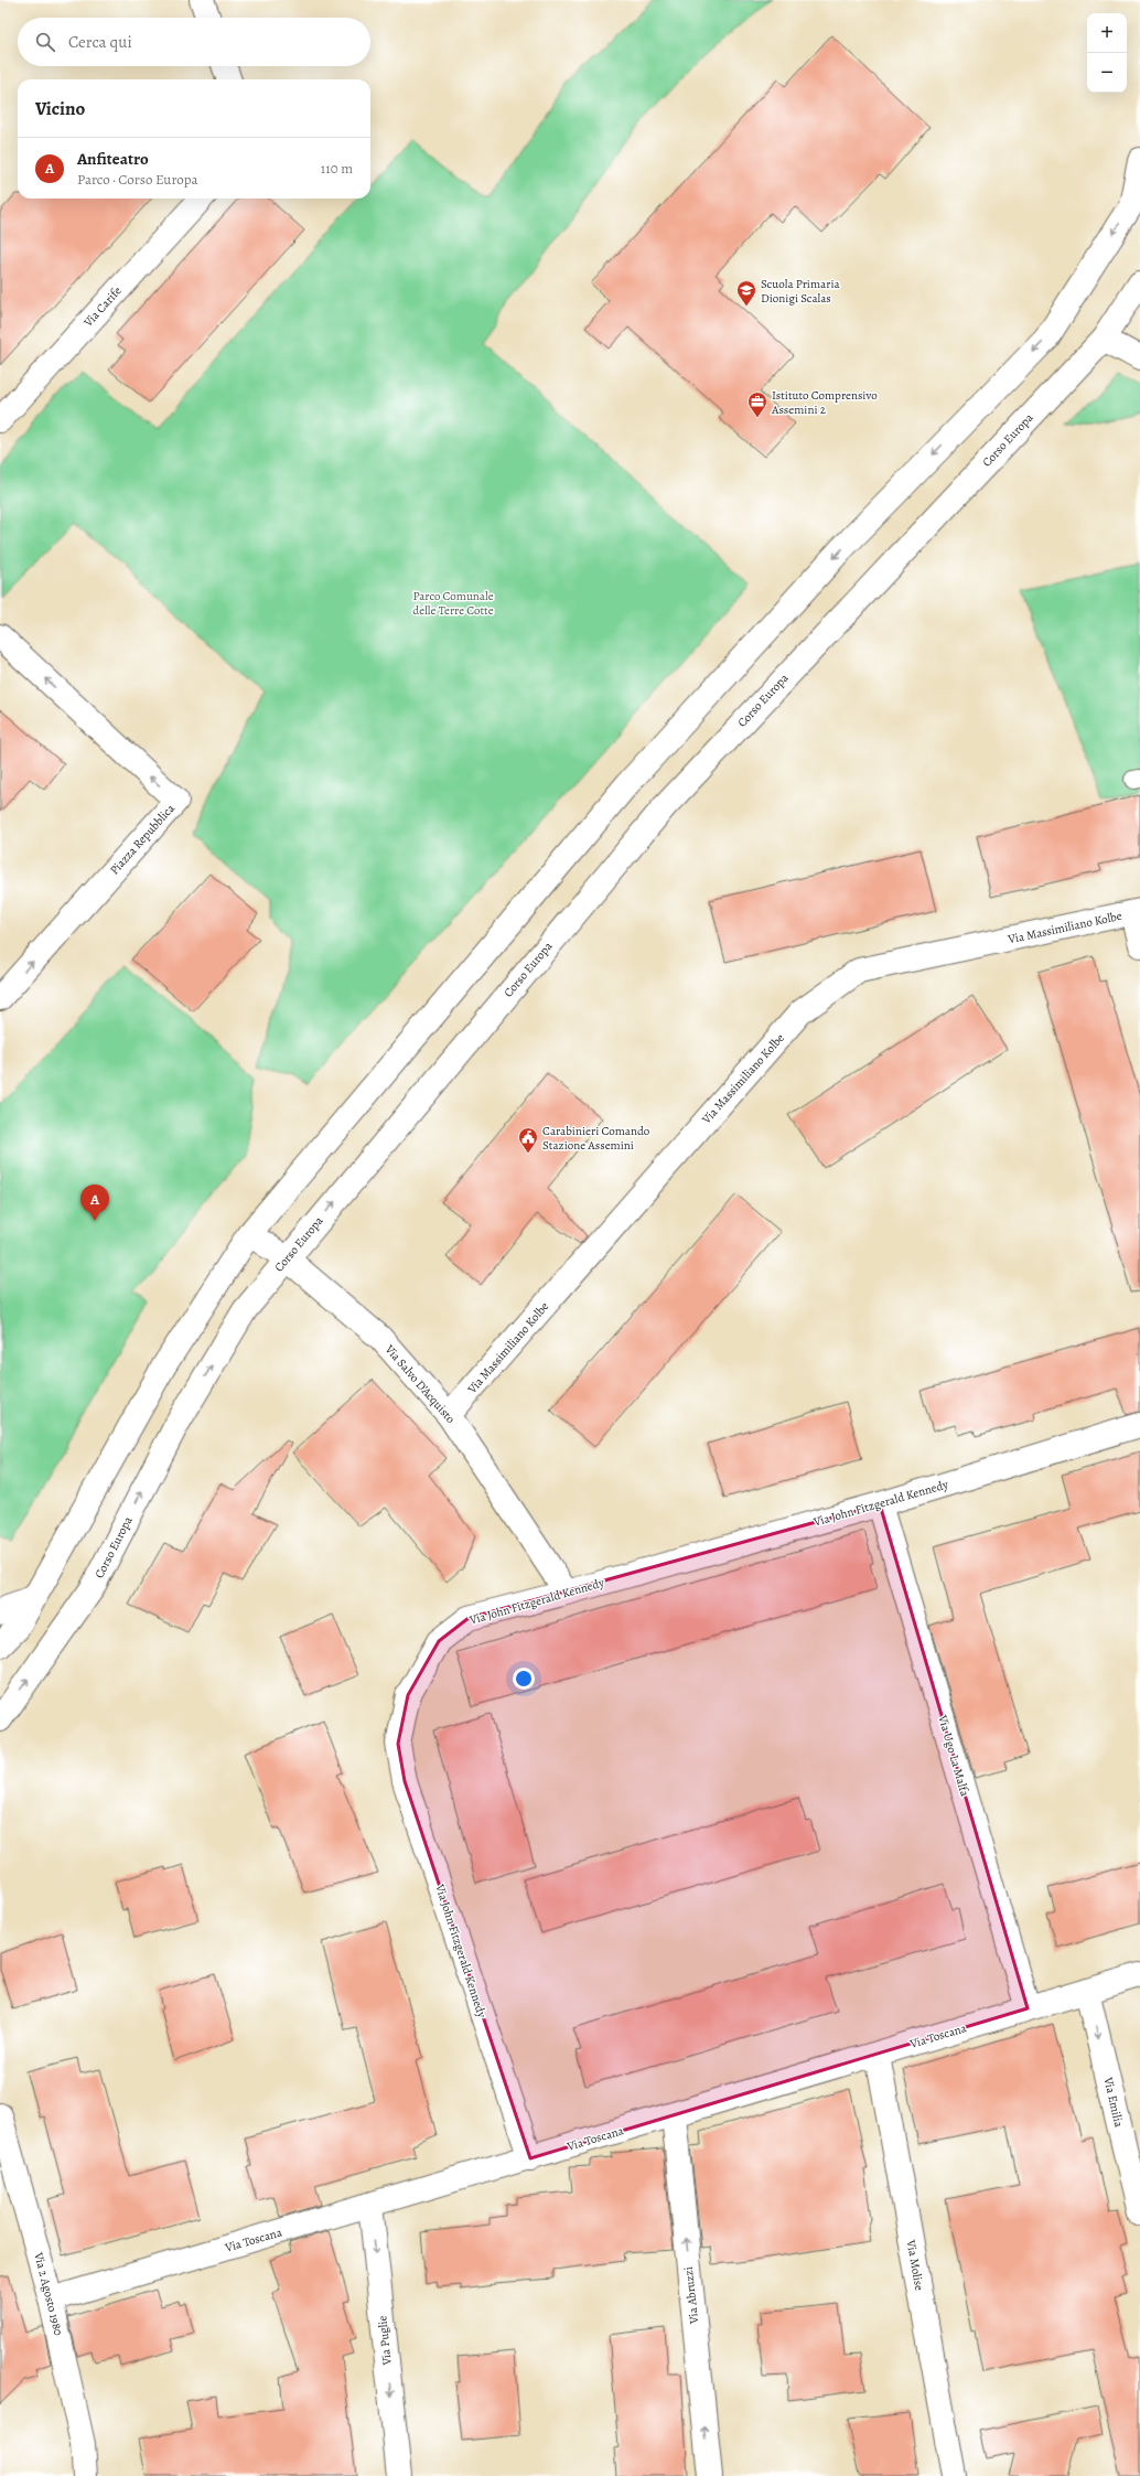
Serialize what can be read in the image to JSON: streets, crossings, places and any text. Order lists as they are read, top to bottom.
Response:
{
  "streets": {
    "street": [
      "Via Carife",
      "Corso Europa",
      "Piazza Repubblica",
      "Via Massimiliano Kolbe",
      "Via Salvo D'Acquisto",
      "Via John Fitzgerald Kennedy",
      "Via Ugo La Malfa",
      "Via Toscana",
      "Via Emilia",
      "Via Molise",
      "Via 2 Agosto 1980",
      "Via Abruzzi",
      "Via Puglie"
    ]
  },
  "crossings": [
    ["Corso Europa", "Via Salvo D'Acquisto"],
    ["Via Massimiliano Kolbe", "Via Salvo D'Acquisto"],
    ["Via Salvo D'Acquisto", "Via John Fitzgerald Kennedy"],
    ["Via John Fitzgerald Kennedy", "Via Ugo La Malfa"],
    ["Via John Fitzgerald Kennedy", "Via Toscana"],
    ["Via Ugo La Malfa", "Via Toscana"],
    ["Via Toscana", "Via Emilia"],
    ["Via Toscana", "Via Molise"],
    ["Via Toscana", "Via 2 Agosto 1980"],
    ["Via Toscana", "Via Abruzzi"],
    ["Via Toscana", "Via Puglie"]
  ],
  "one_way": ["Via Emilia", "Via Abruzzi", "Via Puglie"],
  "parks": ["Parco Comunale delle Terre Cotte"],
  "places": {
    "school or university": ["Scuola Primaria Dionigi Scalas"],
    "office": ["Istituto Comprensivo Assemini 2"],
    "public building": ["Carabinieri Comando Stazione Assemini"]
  },
  "page": {
    "map_buttons": ["+", "−"],
    "search": "Cerca qui",
    "heading": "Vicino",
    "list": [
      {
        "mark": "A",
        "name": "Anfiteatro",
        "note": "Parco · Corso Europa",
        "value": "110 m"
      }
    ],
    "pins": "A"
  }
}
